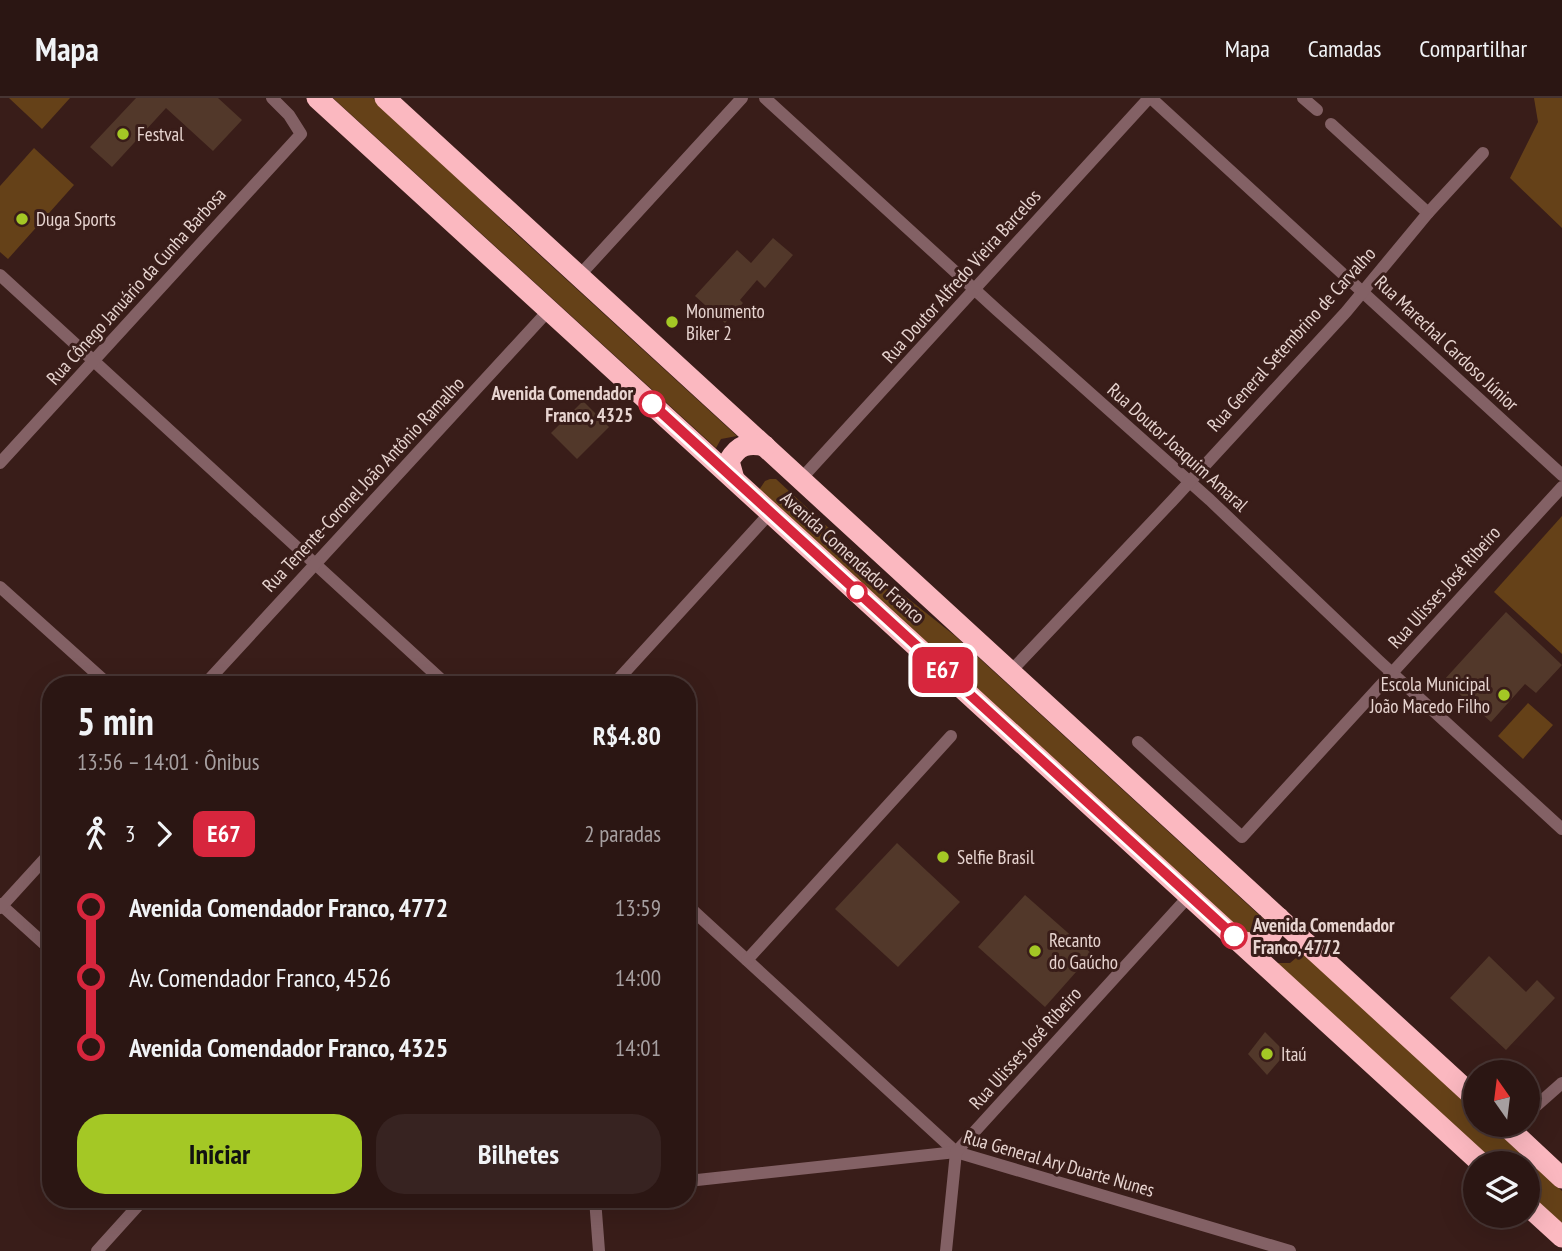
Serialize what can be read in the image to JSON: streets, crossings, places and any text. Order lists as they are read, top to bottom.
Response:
{
  "streets": {
    "highway": ["Avenida Comendador Franco"],
    "street": [
      "Rua Doutor Alfredo Vieira Barcelos",
      "Rua Cônego Januário da Cunha Barbosa",
      "Rua General Setembrino de Carvalho",
      "Rua Marechal Cardoso Júnior",
      "Rua Doutor Joaquim Amaral",
      "Rua Tenente-Coronel João Antônio Ramalho",
      "Rua Ulisses José Ribeiro",
      "Rua General Ary Duarte Nunes"
    ]
  },
  "crossings": [
    ["Rua Doutor Alfredo Vieira Barcelos", "Rua Marechal Cardoso Júnior"],
    ["Rua Doutor Alfredo Vieira Barcelos", "Rua Doutor Joaquim Amaral"],
    ["Rua Doutor Alfredo Vieira Barcelos", "Avenida Comendador Franco"],
    ["Rua General Setembrino de Carvalho", "Rua Marechal Cardoso Júnior"],
    ["Rua General Setembrino de Carvalho", "Rua Doutor Joaquim Amaral"],
    ["Rua General Setembrino de Carvalho", "Avenida Comendador Franco"],
    ["Rua Doutor Joaquim Amaral", "Rua Ulisses José Ribeiro"],
    ["Rua Tenente-Coronel João Antônio Ramalho", "Avenida Comendador Franco"],
    ["Avenida Comendador Franco", "Rua Ulisses José Ribeiro"],
    ["Rua Ulisses José Ribeiro", "Rua General Ary Duarte Nunes"]
  ],
  "places": [
    "Festval",
    "Duga Sports",
    "Monumento Biker 2",
    "Avenida Comendador Franco, 4325",
    "Escola Municipal João Macedo Filho",
    "Selfie Brasil",
    "Avenida Comendador Franco, 4772",
    "Recanto do Gaúcho",
    "Itaú"
  ],
  "lines": ["bus line E67"],
  "north": "top",
  "page": {
    "header": "Mapa",
    "nav": ["Mapa", "Camadas", "Compartilhar"],
    "on_map": "E67",
    "heading": ["5 min", "13:56 – 14:01 · Ônibus", "R$4.80"],
    "legs": ["3", "E67", "2 paradas"],
    "list": [
      {
        "name": "Avenida Comendador Franco, 4772",
        "value": "13:59"
      },
      {
        "name": "Av. Comendador Franco, 4526",
        "value": "14:00"
      },
      {
        "name": "Avenida Comendador Franco, 4325",
        "value": "14:01"
      }
    ],
    "buttons": ["Iniciar", "Bilhetes"]
  }
}
